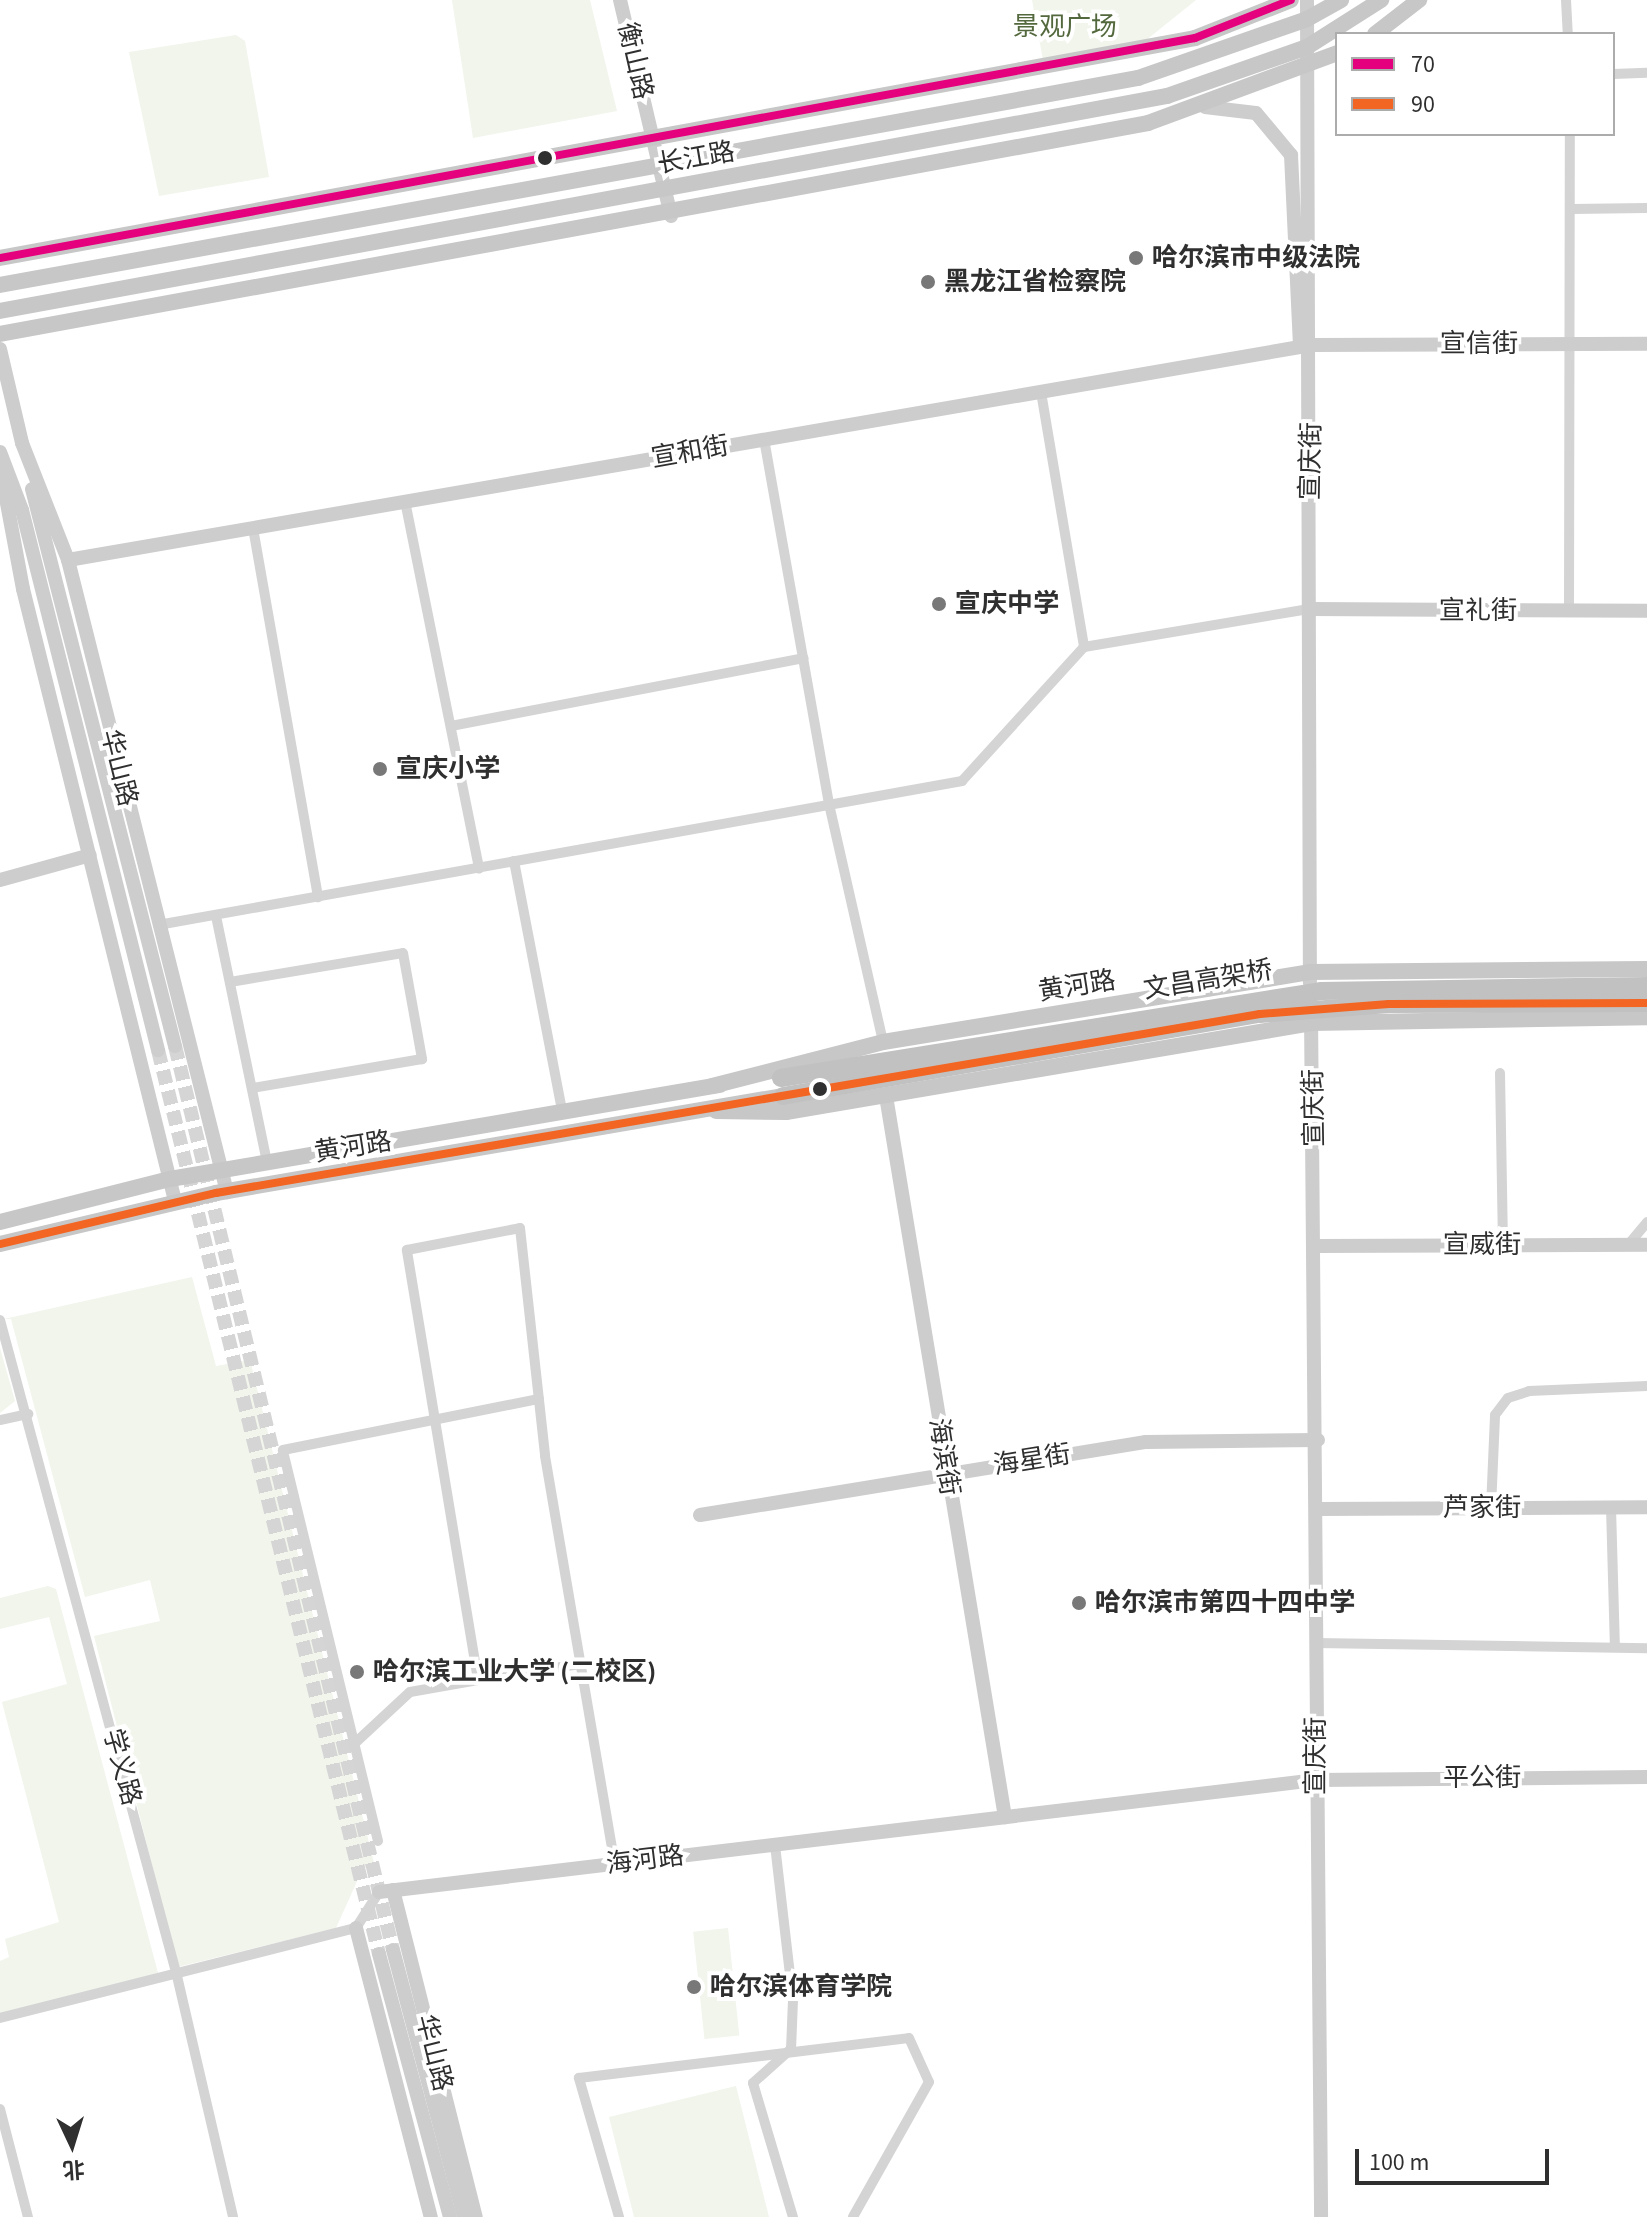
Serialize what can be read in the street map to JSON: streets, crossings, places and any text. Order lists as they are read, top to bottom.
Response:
{
  "streets": {
    "highway": ["文昌高架桥"],
    "main road": ["长江路", "黄河路"],
    "street": [
      "衡山路",
      "宣信街",
      "宣和街",
      "宣庆街",
      "宣礼街",
      "华山路",
      "宣威街",
      "海滨街",
      "海星街",
      "芦家街",
      "学义路",
      "平公街",
      "海河路"
    ]
  },
  "crossings": [
    ["衡山路", "长江路"],
    ["长江路", "宣庆街"],
    ["宣信街", "宣和街"],
    ["宣信街", "宣庆街"],
    ["宣和街", "宣庆街"],
    ["宣和街", "华山路"],
    ["宣庆街", "宣礼街"],
    ["宣庆街", "黄河路"],
    ["宣庆街", "宣威街"],
    ["宣庆街", "海星街"],
    ["宣庆街", "芦家街"],
    ["宣庆街", "平公街"],
    ["宣庆街", "海河路"],
    ["华山路", "黄河路"],
    ["华山路", "海河路"],
    ["文昌高架桥", "黄河路"],
    ["黄河路", "海滨街"],
    ["海滨街", "海星街"],
    ["海滨街", "海河路"],
    ["平公街", "海河路"]
  ],
  "parks": ["景观广场"],
  "places": [
    "哈尔滨市中级法院",
    "黑龙江省检察院",
    "宣庆中学",
    "宣庆小学",
    "哈尔滨市第四十四中学",
    "哈尔滨工业大学 (二校区)",
    "哈尔滨体育学院"
  ],
  "lines": ["transit line 70", "transit line 90"],
  "legend": ["70", "90"],
  "scale_bar": "100 m",
  "north": "bottom"
}
